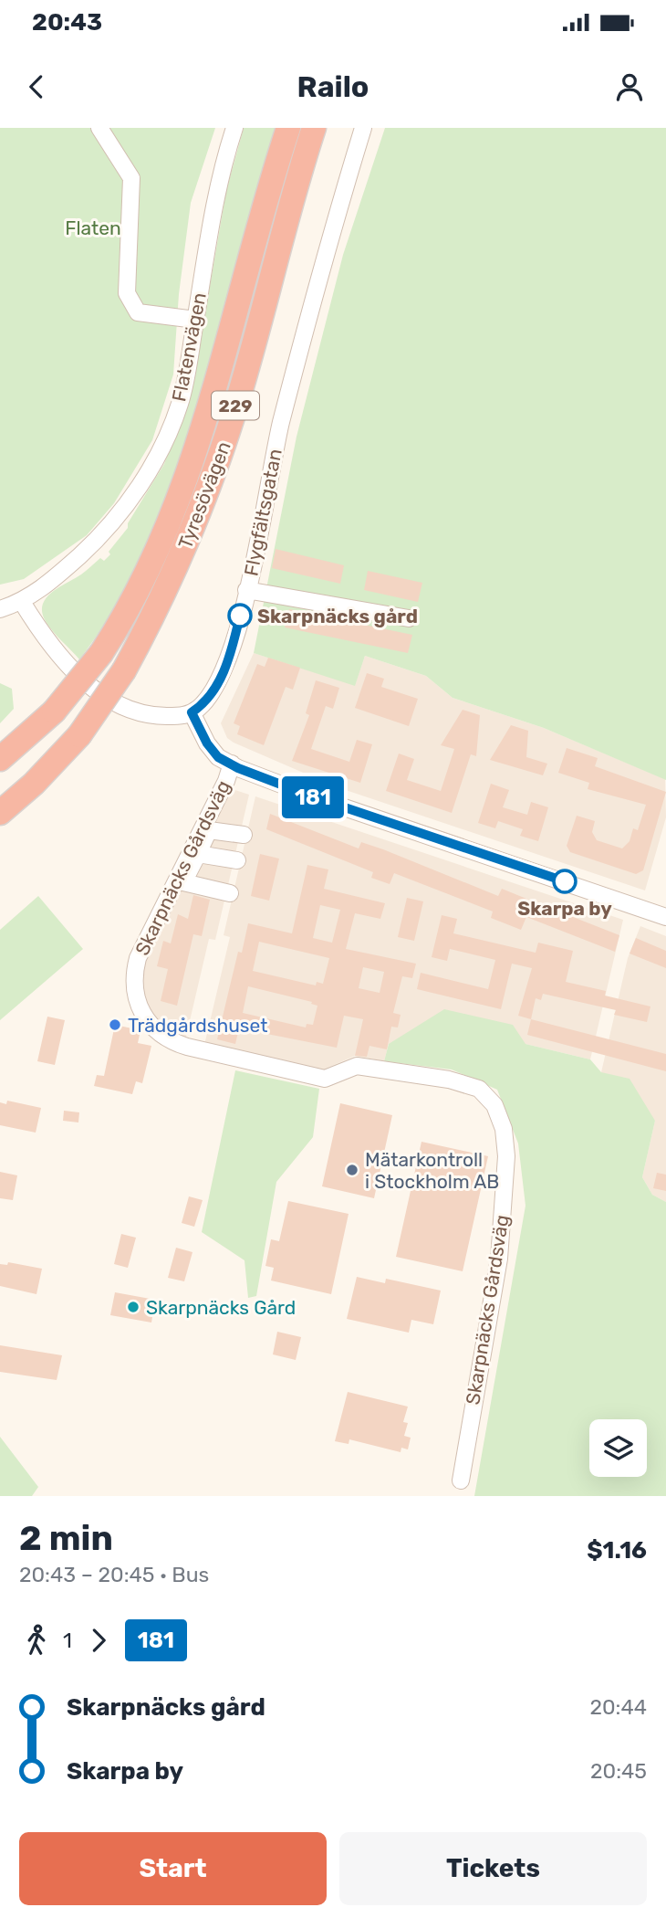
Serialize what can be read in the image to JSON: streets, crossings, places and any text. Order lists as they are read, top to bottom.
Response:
{
  "streets": {
    "highway": ["229", "Tyresövägen"],
    "street": ["Flatenvägen", "Flygfältsgatan", "Skarpnäcks Gårdsväg"]
  },
  "parks": ["Flaten"],
  "places": [
    "Skarpnäcks gård",
    "Skarpa by",
    "Trädgårdshuset",
    "Mätarkontroll i Stockholm AB",
    "Skarpnäcks Gård"
  ],
  "lines": ["bus line 181"],
  "page": {
    "status": "20:43",
    "header": "Railo",
    "on_map": "181",
    "heading": ["2 min", "20:43 – 20:45 · Bus", "$1.16"],
    "legs": ["1", "181"],
    "list": [
      {
        "name": "Skarpnäcks gård",
        "value": "20:44"
      },
      {
        "name": "Skarpa by",
        "value": "20:45"
      }
    ],
    "buttons": ["Start", "Tickets"]
  }
}
